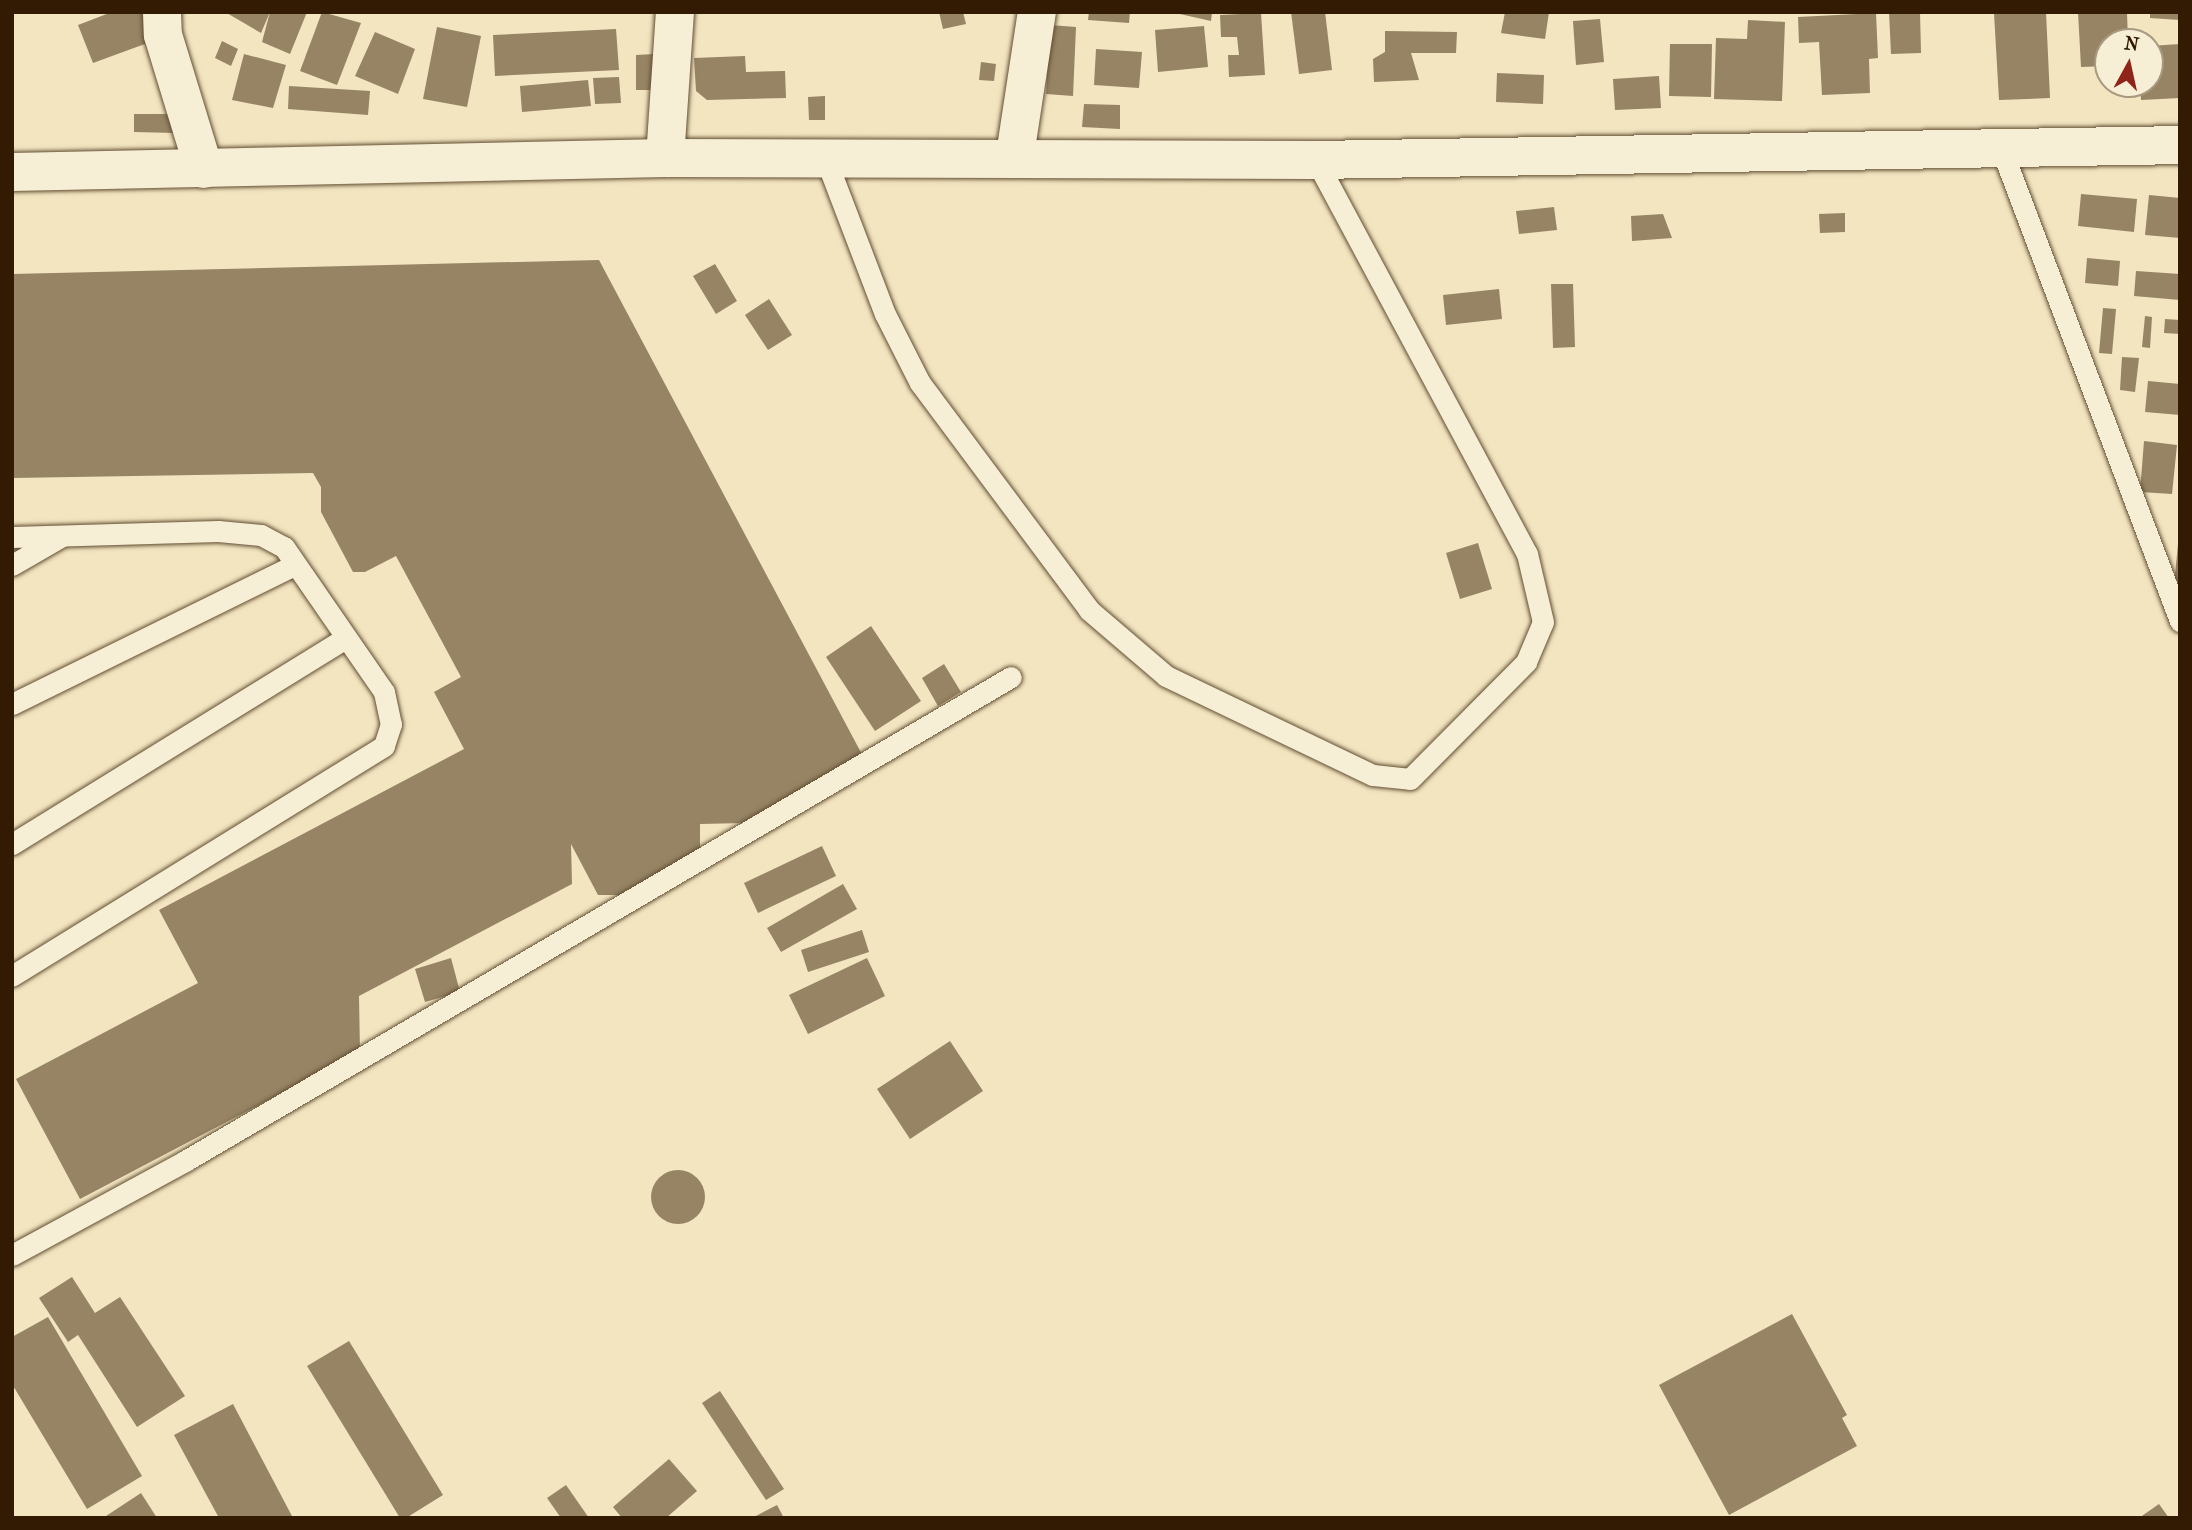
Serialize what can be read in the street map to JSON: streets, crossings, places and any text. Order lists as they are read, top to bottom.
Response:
{
  "north": "top"
}
